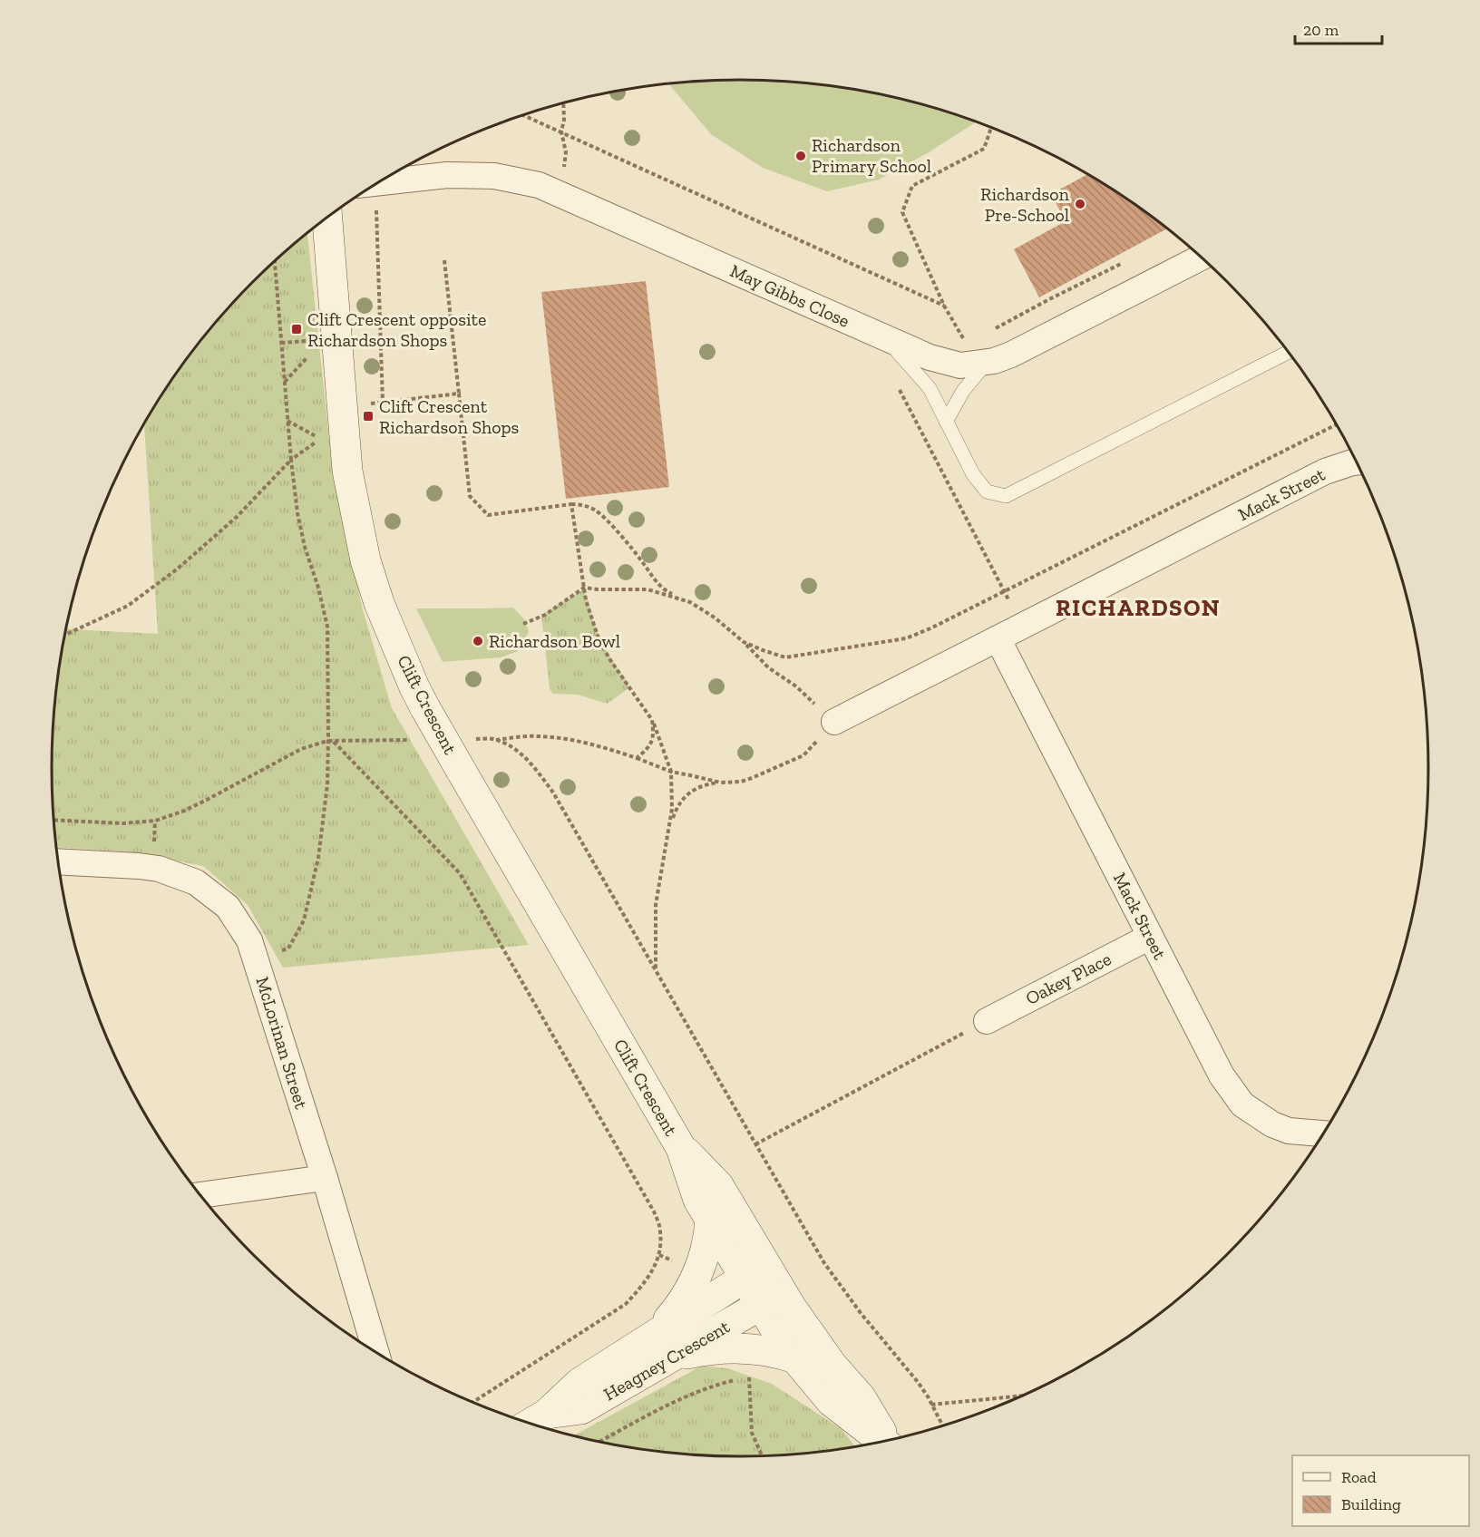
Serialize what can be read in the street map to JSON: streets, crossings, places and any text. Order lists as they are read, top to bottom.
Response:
{
  "streets": {
    "street": [
      "May Gibbs Close",
      "Mack Street",
      "Clift Crescent",
      "Oakey Place",
      "McLorinan Street",
      "Heagney Crescent"
    ]
  },
  "crossings": [
    ["Mack Street", "Oakey Place"],
    ["Clift Crescent", "Heagney Crescent"]
  ],
  "districts": ["RICHARDSON"],
  "places": {
    "other": ["Richardson Primary School", "Richardson Pre-School", "Richardson Bowl"],
    "transit": ["Clift Crescent opposite Richardson Shops", "Clift Crescent Richardson Shops"]
  },
  "legend": ["Road", "Building"],
  "scale_bar": "20 m"
}
